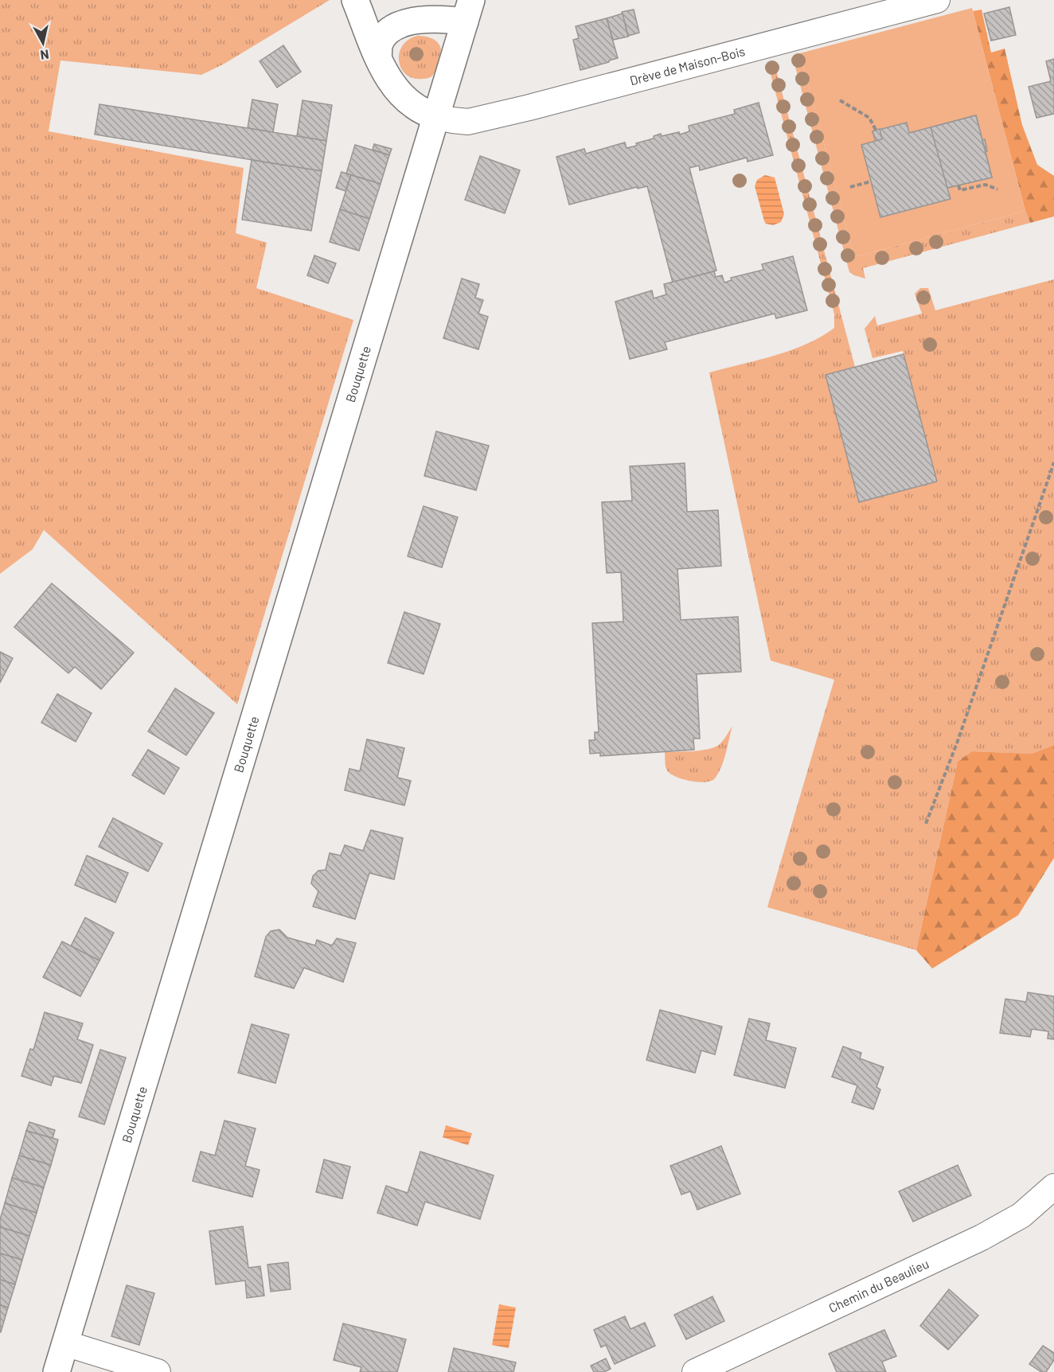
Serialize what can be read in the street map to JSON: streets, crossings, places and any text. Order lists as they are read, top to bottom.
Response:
{
  "streets": {
    "main road": ["Bouquette"],
    "street": ["Drève de Maison-Bois", "Chemin du Beaulieu"]
  },
  "crossings": [
    ["Drève de Maison-Bois", "Bouquette"]
  ],
  "north": "bottom"
}
